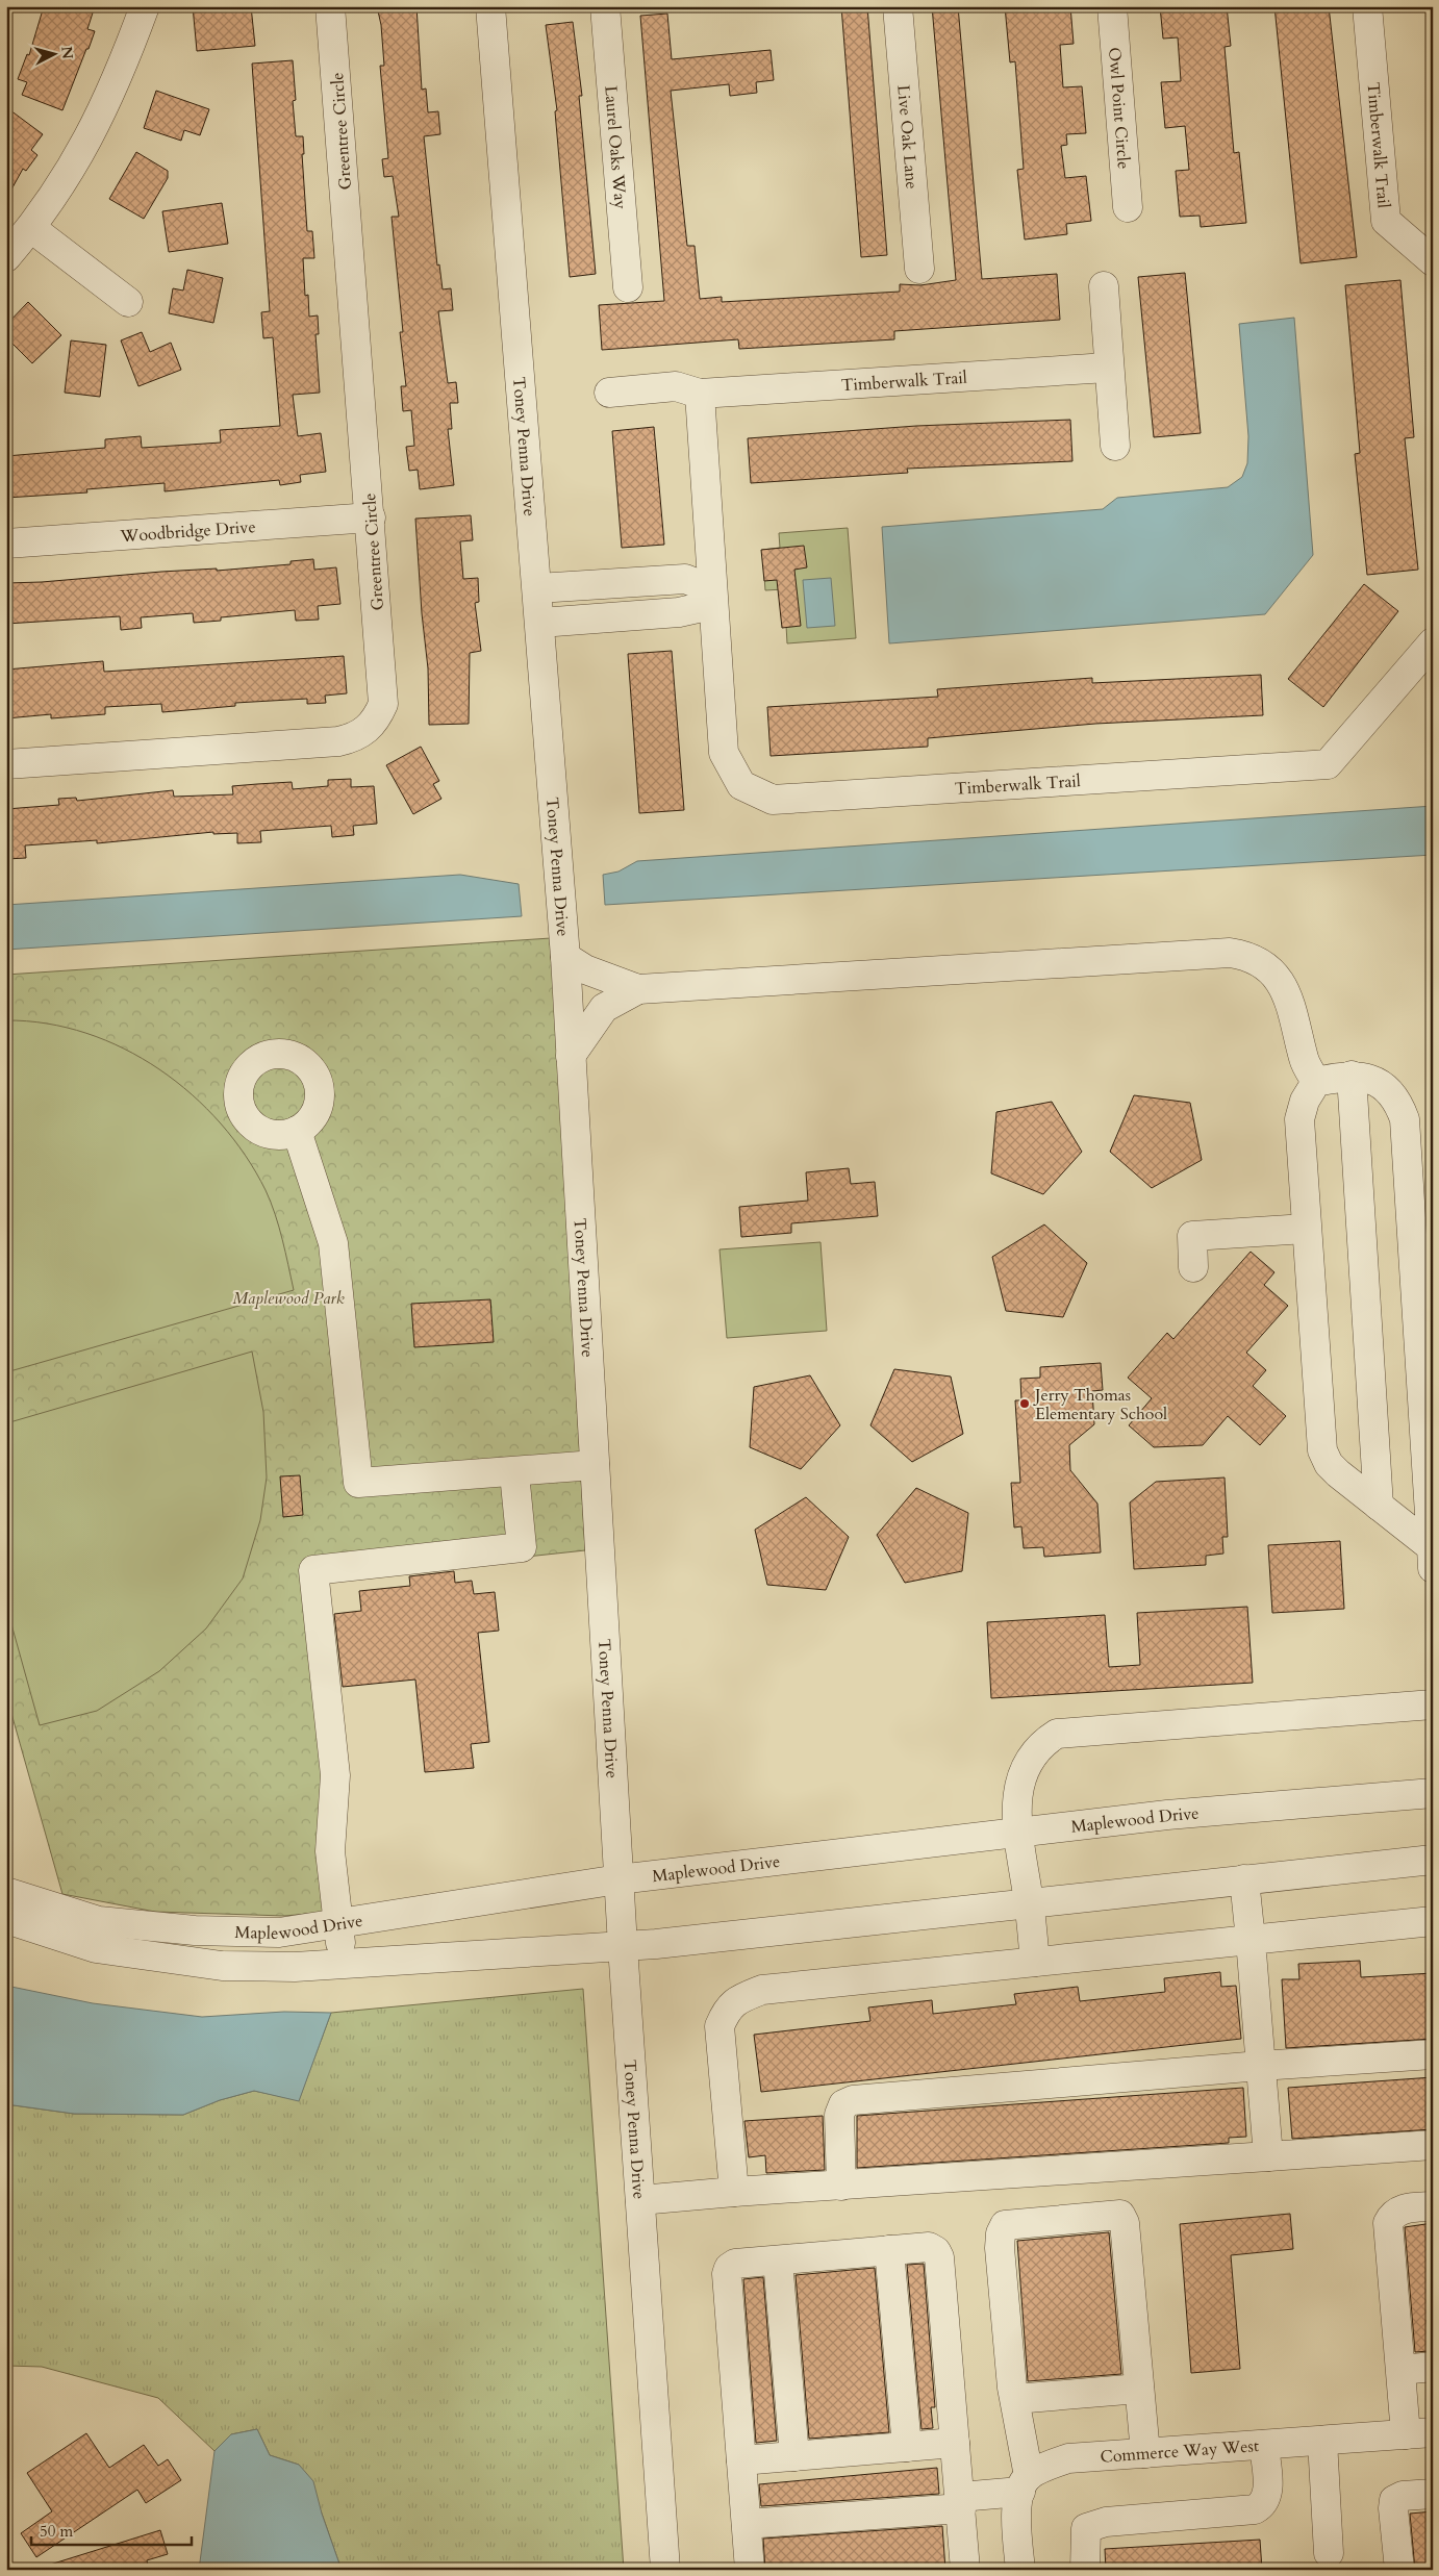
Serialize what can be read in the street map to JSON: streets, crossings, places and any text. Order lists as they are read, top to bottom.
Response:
{
  "streets": {
    "street": [
      "Owl Point Circle",
      "Greentree Circle",
      "Live Oak Lane",
      "Timberwalk Trail",
      "Laurel Oaks Way",
      "Toney Penna Drive",
      "Woodbridge Drive",
      "Maplewood Drive",
      "Commerce Way West"
    ]
  },
  "crossings": [
    ["Greentree Circle", "Woodbridge Drive"],
    ["Toney Penna Drive", "Maplewood Drive"]
  ],
  "parks": ["Maplewood Park"],
  "places": ["Jerry Thomas Elementary School"],
  "scale_bar": "50 m",
  "north": "right"
}
